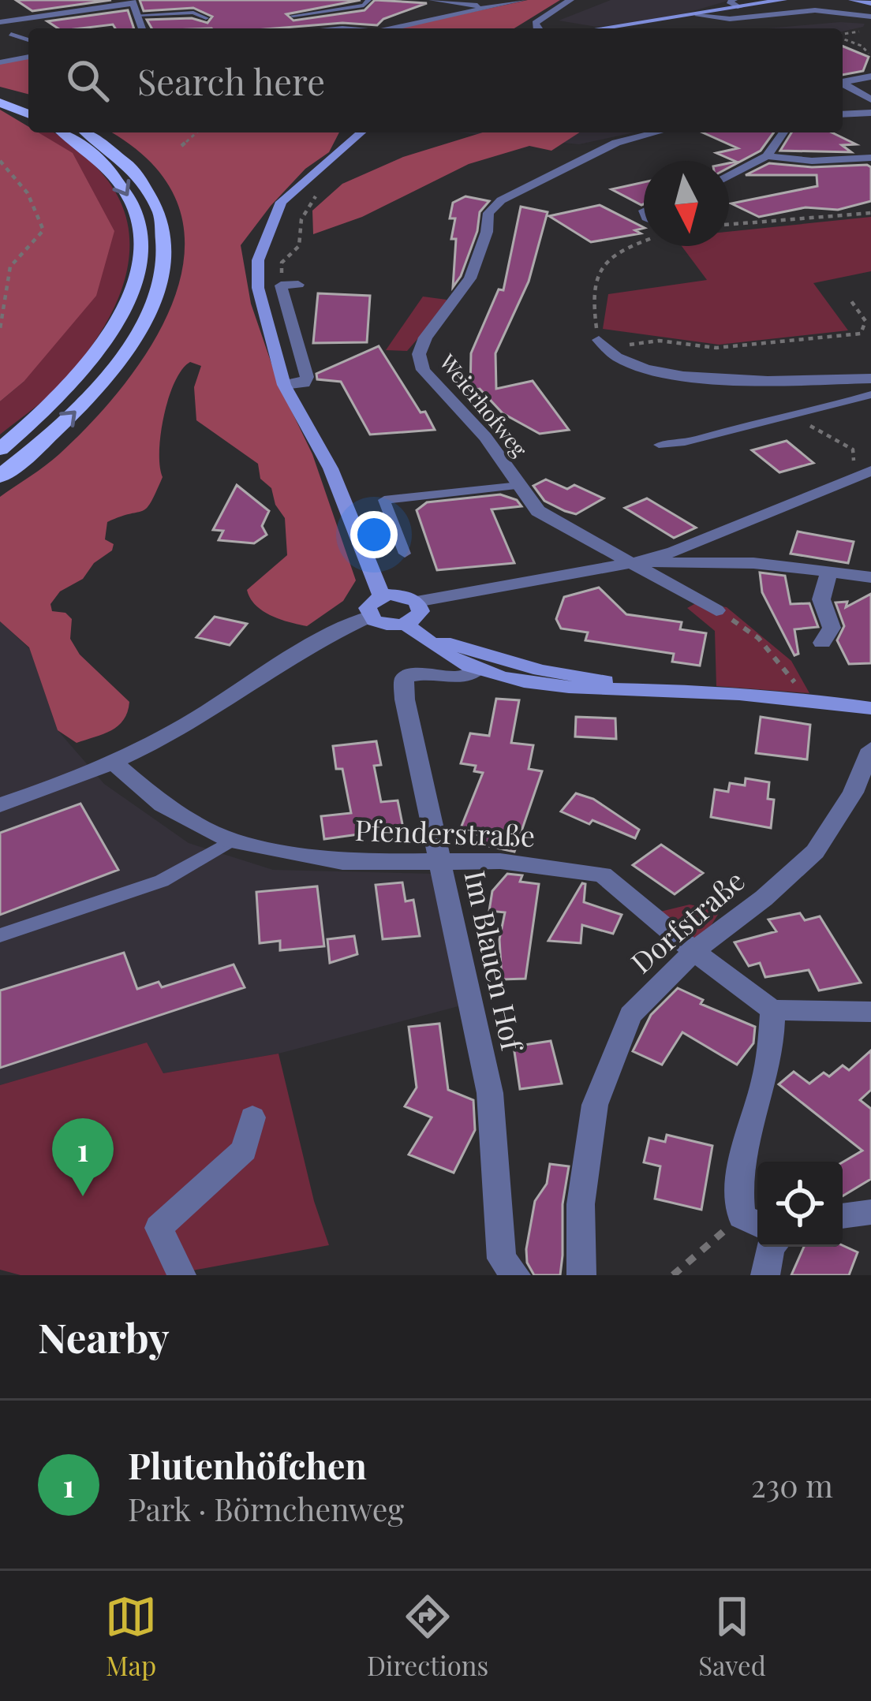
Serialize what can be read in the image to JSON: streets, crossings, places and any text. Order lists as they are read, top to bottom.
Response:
{
  "streets": {
    "street": [
      "Weierhofweg",
      "Pfenderstraße",
      "Dorfstraße",
      "Im Blauen Hof"
    ]
  },
  "crossings": [
    ["Pfenderstraße", "Dorfstraße"],
    ["Pfenderstraße", "Im Blauen Hof"]
  ],
  "north": "bottom",
  "page": {
    "search": "Search here",
    "pins": "1",
    "heading": "Nearby",
    "list": [
      {
        "mark": "1",
        "name": "Plutenhöfchen",
        "note": "Park · Börnchenweg",
        "value": "230 m"
      }
    ],
    "nav": ["Map", "Directions", "Saved"]
  }
}
